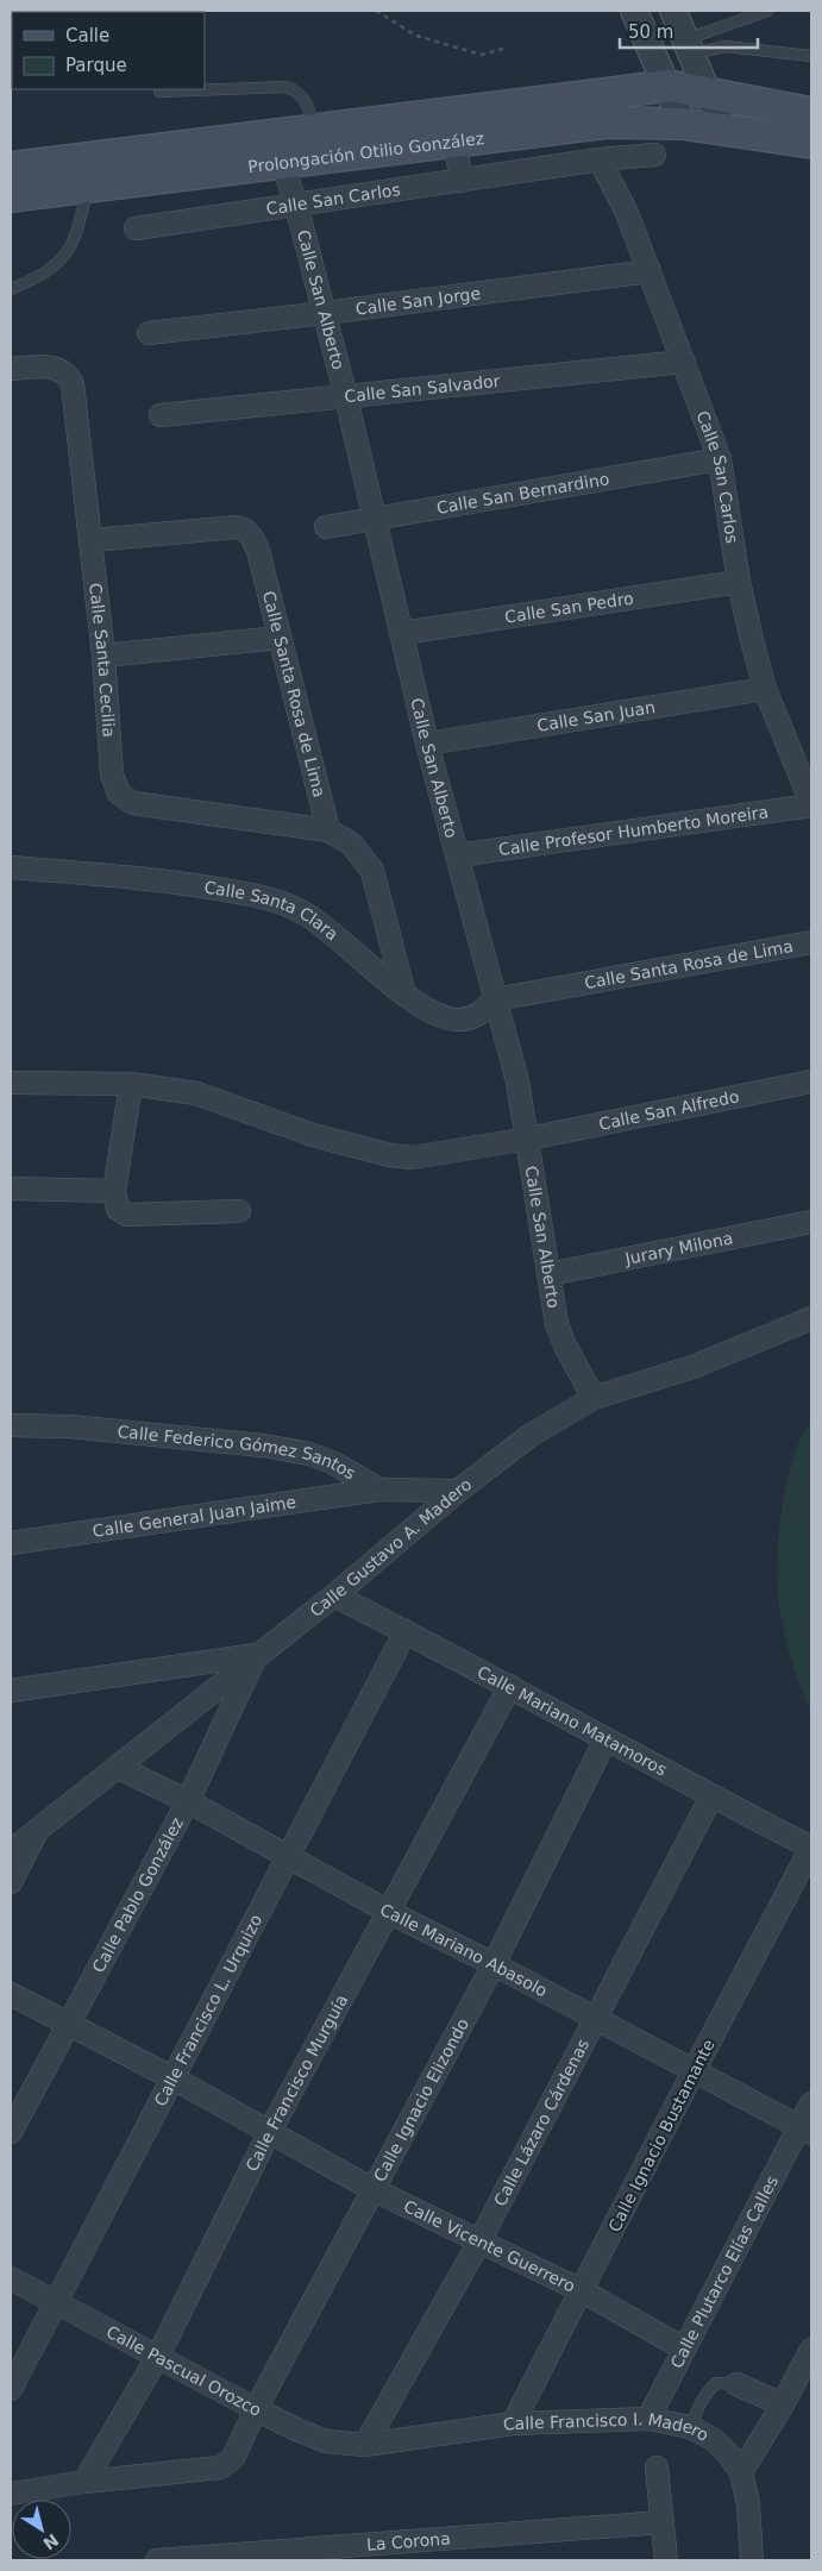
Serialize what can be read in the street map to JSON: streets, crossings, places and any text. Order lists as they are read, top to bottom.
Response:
{
  "streets": {
    "main road": ["Prolongación Otilio González"],
    "street": [
      "Calle San Carlos",
      "Calle San Alberto",
      "Calle San Jorge",
      "Calle San Salvador",
      "Calle San Bernardino",
      "Calle San Pedro",
      "Calle Santa Cecilia",
      "Calle Santa Rosa de Lima",
      "Calle San Juan",
      "Calle Profesor Humberto Moreira",
      "Calle Santa Clara",
      "Calle San Alfredo",
      "Jurary Milona",
      "Calle Federico Gómez Santos",
      "Calle General Juan Jaime",
      "Calle Gustavo A. Madero",
      "Calle Mariano Matamoros",
      "Calle Pablo González",
      "Calle Mariano Abasolo",
      "Calle Francisco L. Urquizo",
      "Calle Francisco Murguía",
      "Calle Ignacio Elizondo",
      "Calle Lázaro Cárdenas",
      "Calle Ignacio Bustamante",
      "Calle Vicente Guerrero",
      "Calle Plutarco Elías Calles",
      "Calle Pascual Orozco",
      "Calle Francisco I. Madero",
      "La Corona"
    ]
  },
  "crossings": [
    ["Prolongación Otilio González", "Calle San Alberto"],
    ["Calle San Carlos", "Calle San Alberto"],
    ["Calle San Carlos", "Calle San Jorge"],
    ["Calle San Carlos", "Calle San Salvador"],
    ["Calle San Carlos", "Calle San Bernardino"],
    ["Calle San Carlos", "Calle San Pedro"],
    ["Calle San Carlos", "Calle San Juan"],
    ["Calle San Carlos", "Calle Profesor Humberto Moreira"],
    ["Calle San Alberto", "Calle San Jorge"],
    ["Calle San Alberto", "Calle San Salvador"],
    ["Calle San Alberto", "Calle San Bernardino"],
    ["Calle San Alberto", "Calle San Pedro"],
    ["Calle San Alberto", "Calle Santa Rosa de Lima"],
    ["Calle San Alberto", "Calle San Juan"],
    ["Calle San Alberto", "Calle Profesor Humberto Moreira"],
    ["Calle San Alberto", "Calle Santa Clara"],
    ["Calle San Alberto", "Calle San Alfredo"],
    ["Calle San Alberto", "Jurary Milona"],
    ["Calle San Alberto", "Calle Gustavo A. Madero"],
    ["Calle Santa Cecilia", "Calle Santa Rosa de Lima"],
    ["Calle Santa Rosa de Lima", "Calle Santa Clara"],
    ["Calle Federico Gómez Santos", "Calle General Juan Jaime"],
    ["Calle Federico Gómez Santos", "Calle Gustavo A. Madero"],
    ["Calle Gustavo A. Madero", "Calle Mariano Matamoros"],
    ["Calle Gustavo A. Madero", "Calle Pablo González"],
    ["Calle Gustavo A. Madero", "Calle Mariano Abasolo"],
    ["Calle Mariano Matamoros", "Calle Francisco L. Urquizo"],
    ["Calle Mariano Matamoros", "Calle Francisco Murguía"],
    ["Calle Mariano Matamoros", "Calle Ignacio Elizondo"],
    ["Calle Mariano Matamoros", "Calle Lázaro Cárdenas"],
    ["Calle Mariano Matamoros", "Calle Ignacio Bustamante"],
    ["Calle Pablo González", "Calle Mariano Abasolo"],
    ["Calle Pablo González", "Calle Vicente Guerrero"],
    ["Calle Mariano Abasolo", "Calle Francisco L. Urquizo"],
    ["Calle Mariano Abasolo", "Calle Francisco Murguía"],
    ["Calle Mariano Abasolo", "Calle Ignacio Elizondo"],
    ["Calle Mariano Abasolo", "Calle Lázaro Cárdenas"],
    ["Calle Mariano Abasolo", "Calle Ignacio Bustamante"],
    ["Calle Mariano Abasolo", "Calle Plutarco Elías Calles"],
    ["Calle Francisco L. Urquizo", "Calle Vicente Guerrero"],
    ["Calle Francisco L. Urquizo", "Calle Pascual Orozco"],
    ["Calle Francisco Murguía", "Calle Ignacio Elizondo"],
    ["Calle Francisco Murguía", "Calle Vicente Guerrero"],
    ["Calle Francisco Murguía", "Calle Pascual Orozco"],
    ["Calle Ignacio Elizondo", "Calle Vicente Guerrero"],
    ["Calle Ignacio Elizondo", "Calle Pascual Orozco"],
    ["Calle Lázaro Cárdenas", "Calle Vicente Guerrero"],
    ["Calle Lázaro Cárdenas", "Calle Pascual Orozco"],
    ["Calle Lázaro Cárdenas", "Calle Francisco I. Madero"],
    ["Calle Ignacio Bustamante", "Calle Vicente Guerrero"],
    ["Calle Ignacio Bustamante", "Calle Francisco I. Madero"],
    ["Calle Vicente Guerrero", "Calle Plutarco Elías Calles"],
    ["Calle Plutarco Elías Calles", "Calle Francisco I. Madero"],
    ["Calle Pascual Orozco", "Calle Francisco I. Madero"]
  ],
  "legend": ["Calle", "Parque"],
  "scale_bar": "50 m",
  "north": "bottom right"
}
